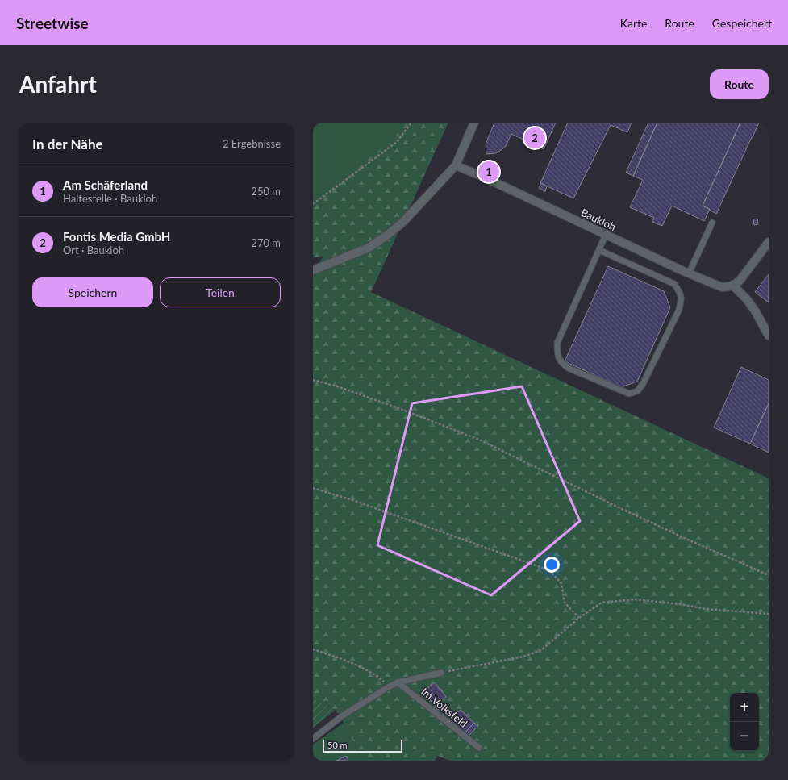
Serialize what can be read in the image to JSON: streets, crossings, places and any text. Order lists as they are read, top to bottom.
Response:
{
  "streets": {
    "street": ["Baukloh"],
    "lane": ["Im Volksfeld"]
  },
  "scale_bar": "50 m",
  "page": {
    "header": "Streetwise",
    "nav": ["Karte", "Route", "Gespeichert"],
    "buttons": [
      "Route",
      ["Speichern", "Teilen"]
    ],
    "title": "Anfahrt",
    "heading": ["In der Nähe", "2 Ergebnisse"],
    "pins": ["2", "1"],
    "list": [
      {
        "mark": "1",
        "name": "Am Schäferland",
        "note": "Haltestelle · Baukloh",
        "value": "250 m"
      },
      {
        "mark": "2",
        "name": "Fontis Media GmbH",
        "note": "Ort · Baukloh",
        "value": "270 m"
      }
    ],
    "map_buttons": ["+", "−"],
    "scale": "50 m"
  }
}
